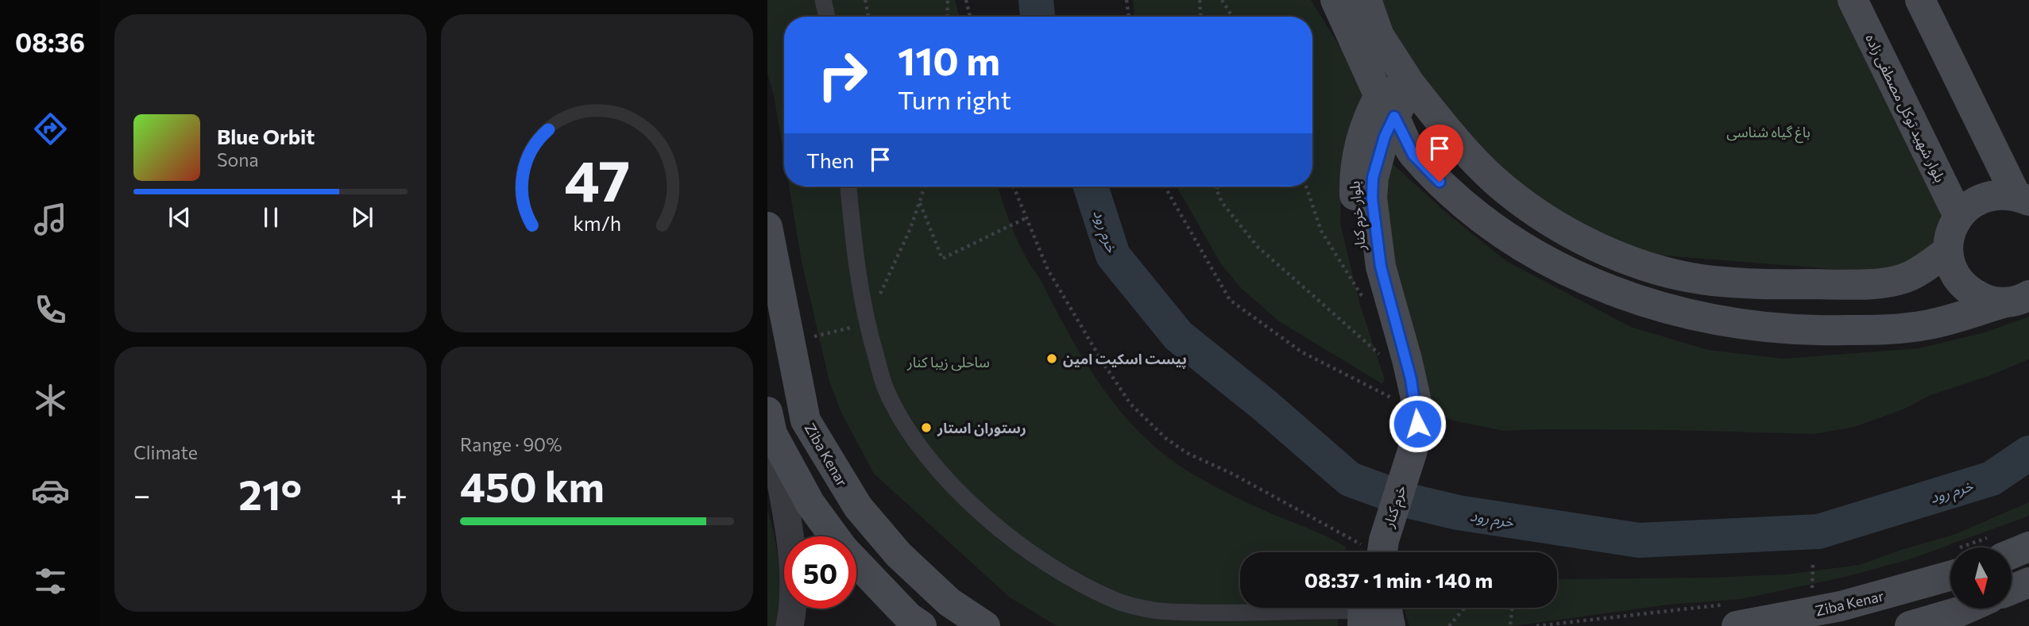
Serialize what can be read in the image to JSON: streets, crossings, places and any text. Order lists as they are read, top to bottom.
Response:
{
  "streets": {
    "main road": [
      "بلوار شهید توکل مصطفی زاده",
      "بلوار خرم کنار",
      "Ziba Kenar",
      "خرم کنار"
    ]
  },
  "crossings": [
    ["بلوار خرم کنار", "خرم کنار"]
  ],
  "water": ["خرم رود"],
  "parks": ["باغ گیاه شناسی", "ساحلی زیبا کنار"],
  "places": ["پیست اسکیت امین", "رستوران استار"],
  "north": "bottom",
  "page": {
    "tabs": "08:36",
    "turn": ["110 m", "Turn right"],
    "song": ["Blue Orbit", "Sona"],
    "then": "Then",
    "tile": [
      "Climate",
      ["Range · 90%", "450 km"]
    ],
    "heat": ["−", "21°", "+"],
    "limit": "50",
    "trip": "08:37 · 1 min · 140 m",
    "gauge": ["47", "km/h"]
  }
}
